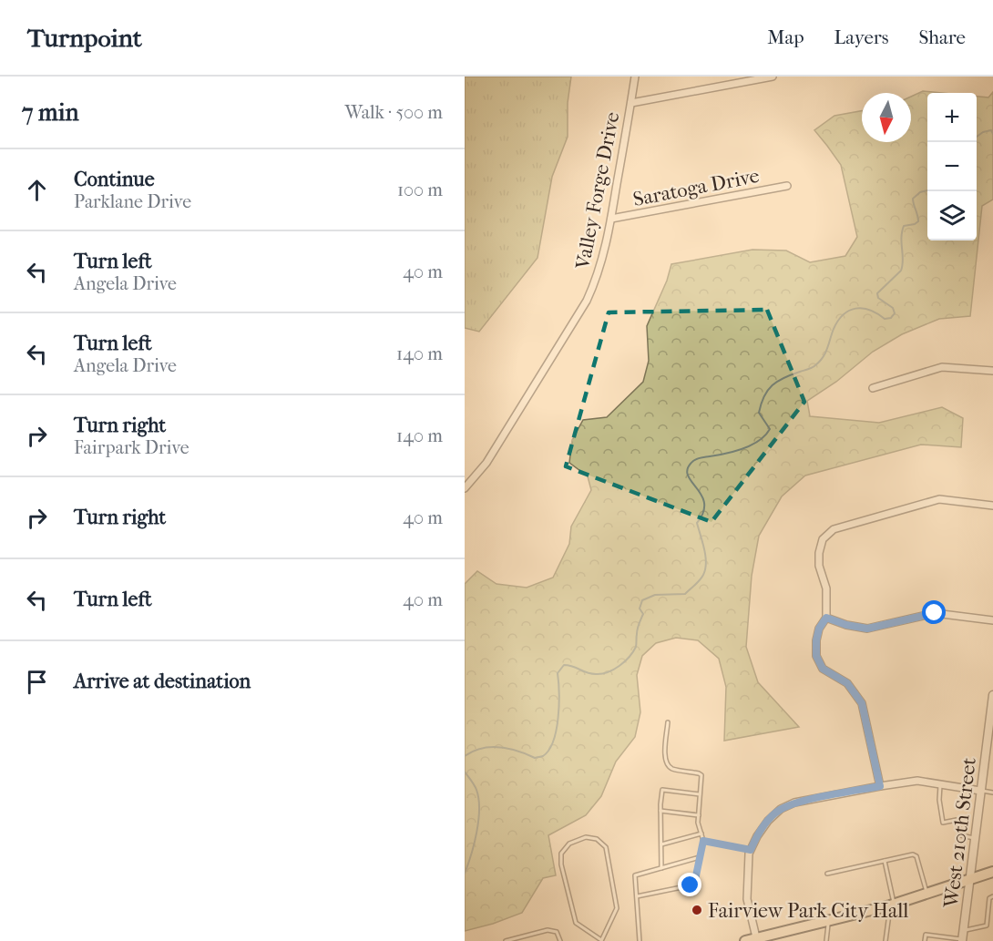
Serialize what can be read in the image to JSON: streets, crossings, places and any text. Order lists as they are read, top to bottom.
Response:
{
  "streets": {
    "street": ["Saratoga Drive", "Valley Forge Drive", "West 210th Street"]
  },
  "crossings": [
    ["Saratoga Drive", "Valley Forge Drive"]
  ],
  "places": ["Fairview Park City Hall"],
  "north": "bottom",
  "page": {
    "header": "Turnpoint",
    "nav": ["Map", "Layers", "Share"],
    "heading": ["7 min", "Walk · 500 m"],
    "map_buttons": ["+", "−"],
    "list": [
      ["Continue", "Parklane Drive", "100 m"],
      ["Turn left", "Angela Drive", "40 m"],
      ["Turn left", "Angela Drive", "140 m"],
      ["Turn right", "Fairpark Drive", "140 m"],
      ["Turn right", "40 m"],
      ["Turn left", "40 m"],
      "Arrive at destination"
    ]
  }
}
